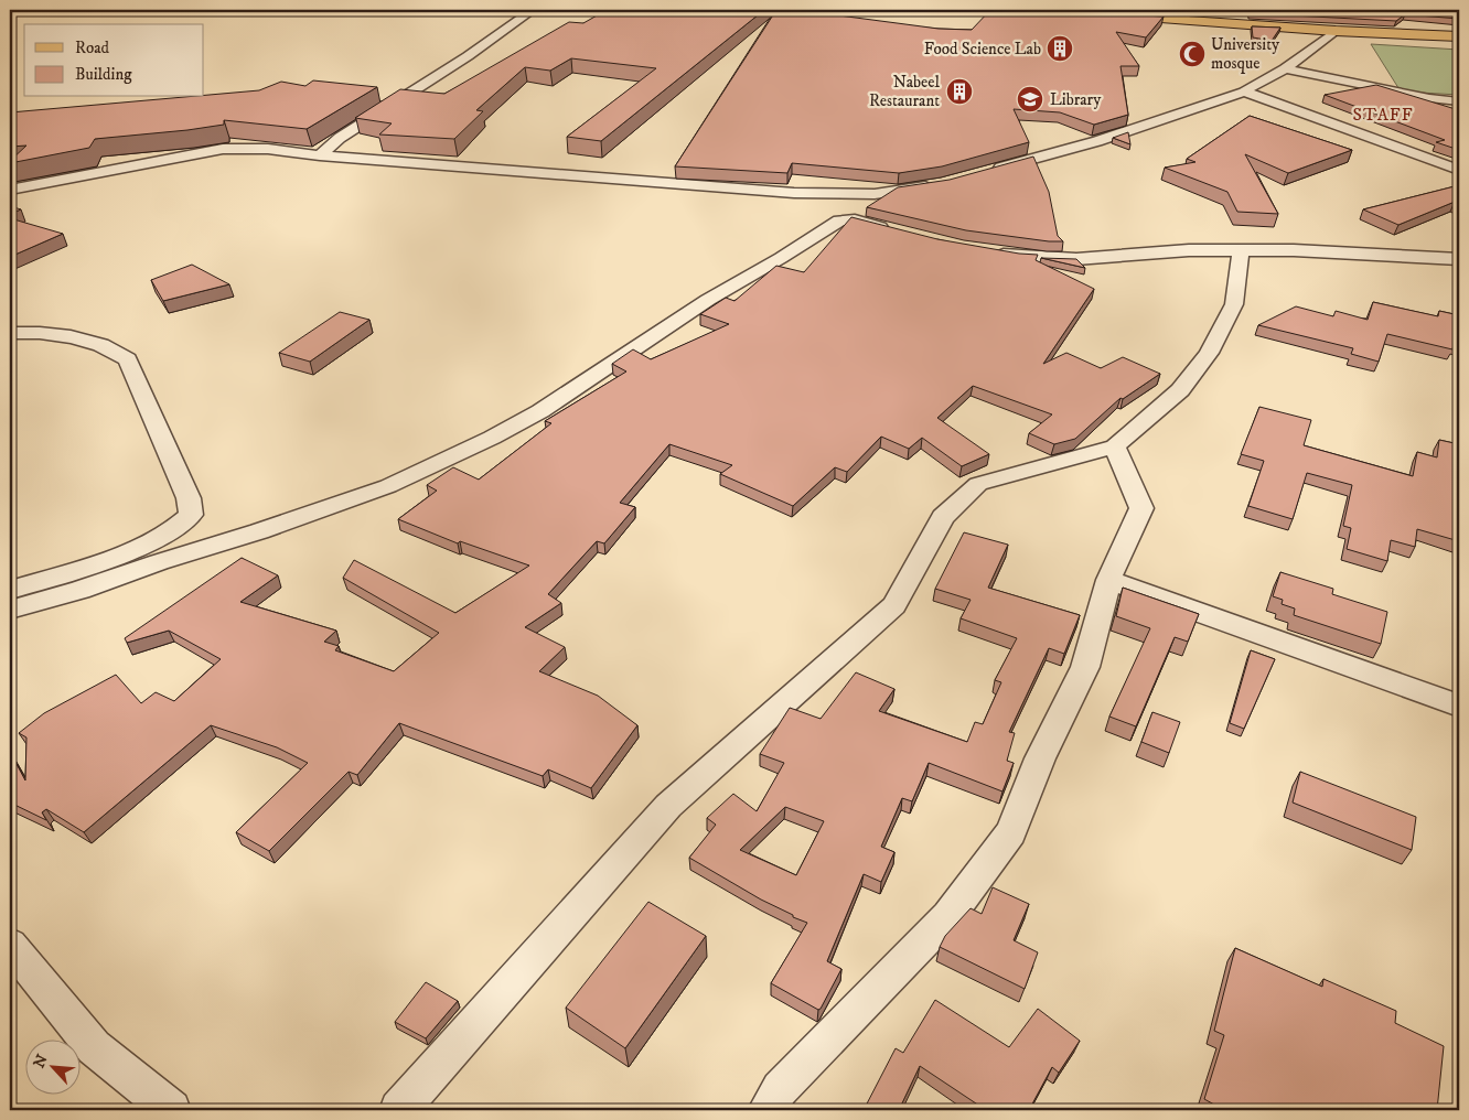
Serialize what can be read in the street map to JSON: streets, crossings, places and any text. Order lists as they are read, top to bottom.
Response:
{
  "districts": ["STAFF"],
  "places": {
    "building": ["Food Science Lab", "Nabeel Restaurant"],
    "mosque": ["University mosque"],
    "school or university": ["Library"]
  },
  "legend": ["Road", "Building"],
  "north": "top left"
}
